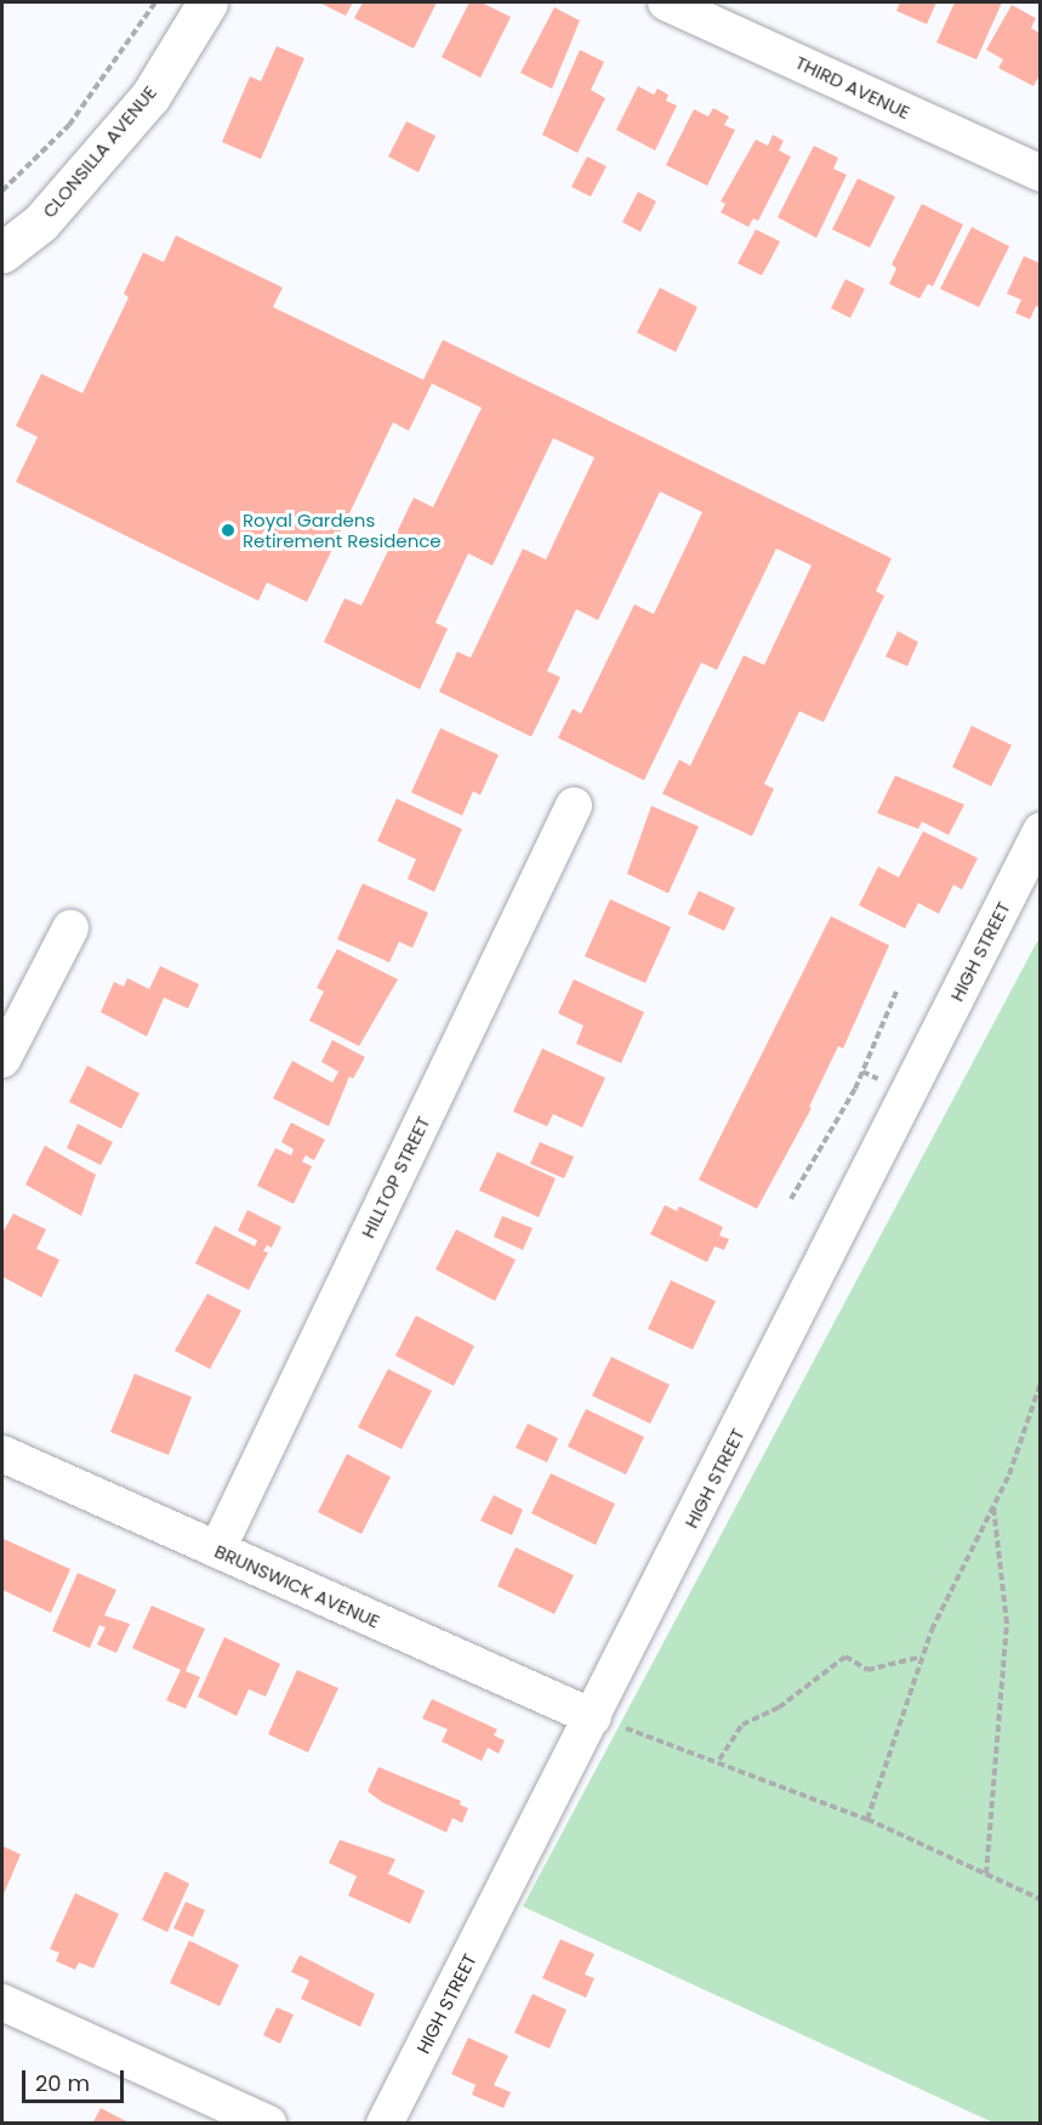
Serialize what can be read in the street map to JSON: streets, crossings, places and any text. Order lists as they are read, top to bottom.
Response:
{
  "streets": {
    "main road": ["CLONSILLA AVENUE"],
    "street": [
      "THIRD AVENUE",
      "HIGH STREET",
      "HILLTOP STREET",
      "BRUNSWICK AVENUE"
    ]
  },
  "crossings": [
    ["HIGH STREET", "BRUNSWICK AVENUE"],
    ["HILLTOP STREET", "BRUNSWICK AVENUE"]
  ],
  "places": ["Royal Gardens Retirement Residence"],
  "scale_bar": "20 m"
}
